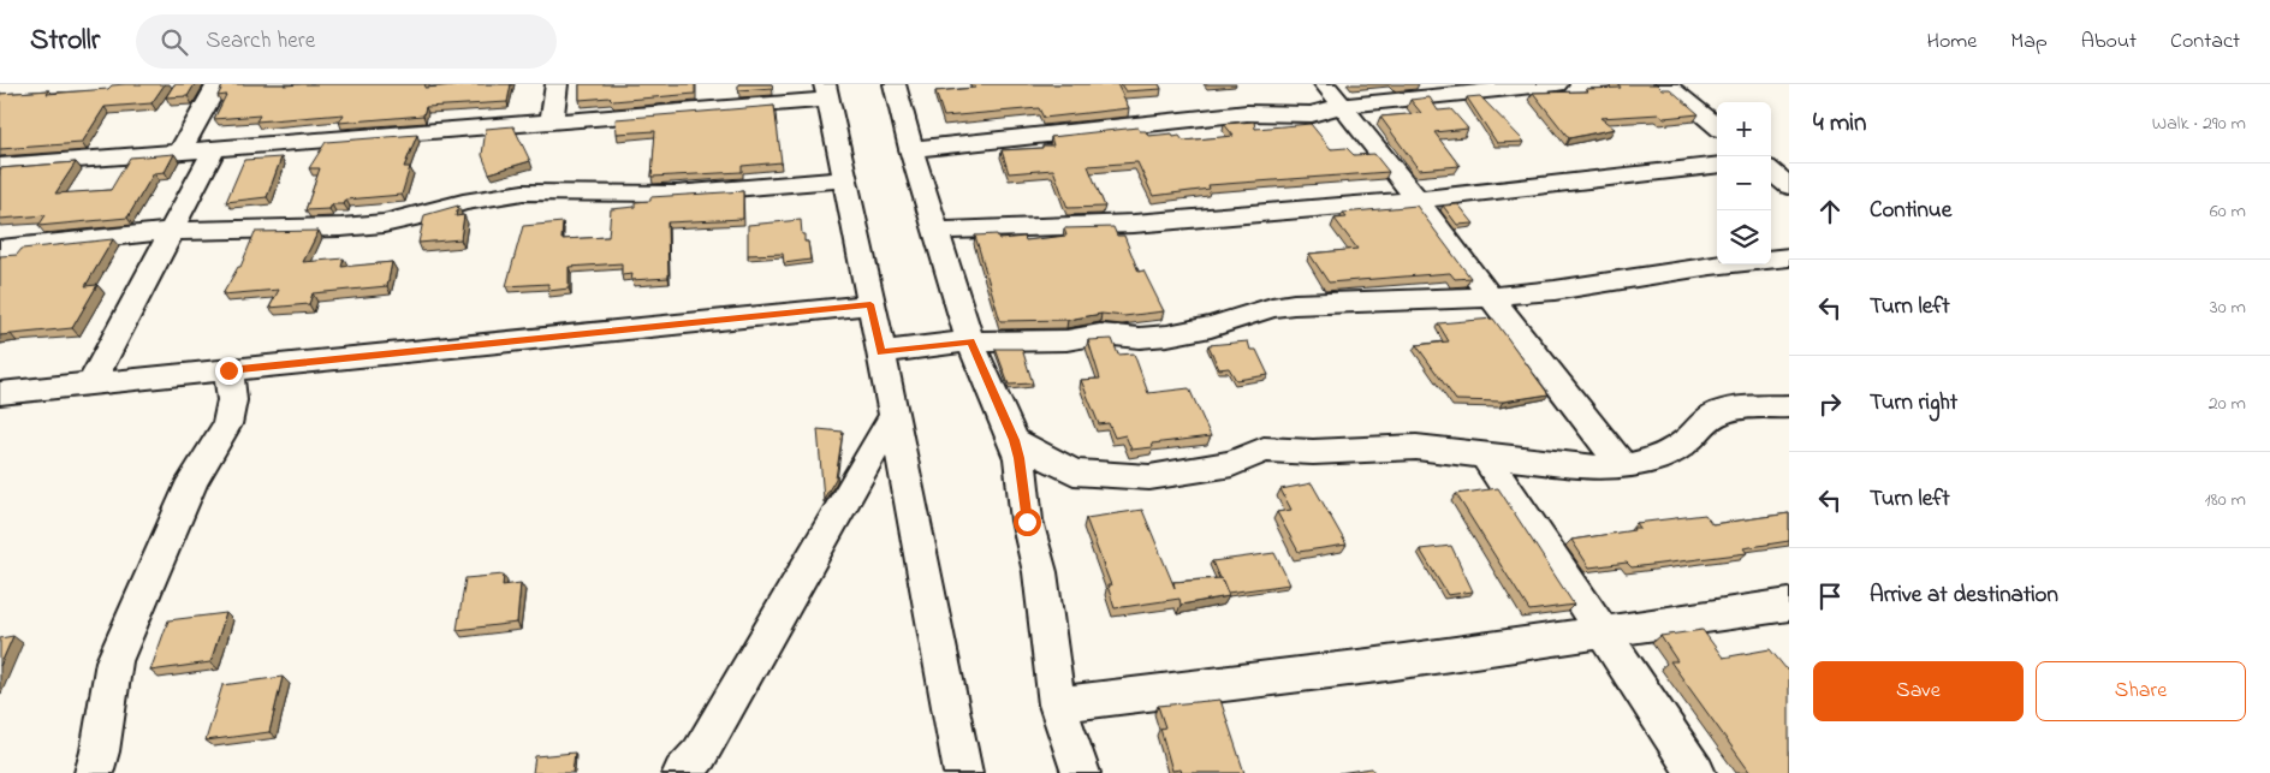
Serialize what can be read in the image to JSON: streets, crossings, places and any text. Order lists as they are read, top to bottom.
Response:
{
  "page": {
    "header": "Strollr",
    "search": "Search here",
    "nav": [
      "Home",
      "Map",
      "About",
      "Contact"
    ],
    "heading": ["4 min", "Walk · 290 m"],
    "map_buttons": ["+", "−"],
    "list": [
      ["Continue", "60 m"],
      ["Turn left", "30 m"],
      ["Turn right", "20 m"],
      ["Turn left", "180 m"],
      "Arrive at destination"
    ],
    "buttons": ["Save", "Share"]
  }
}
